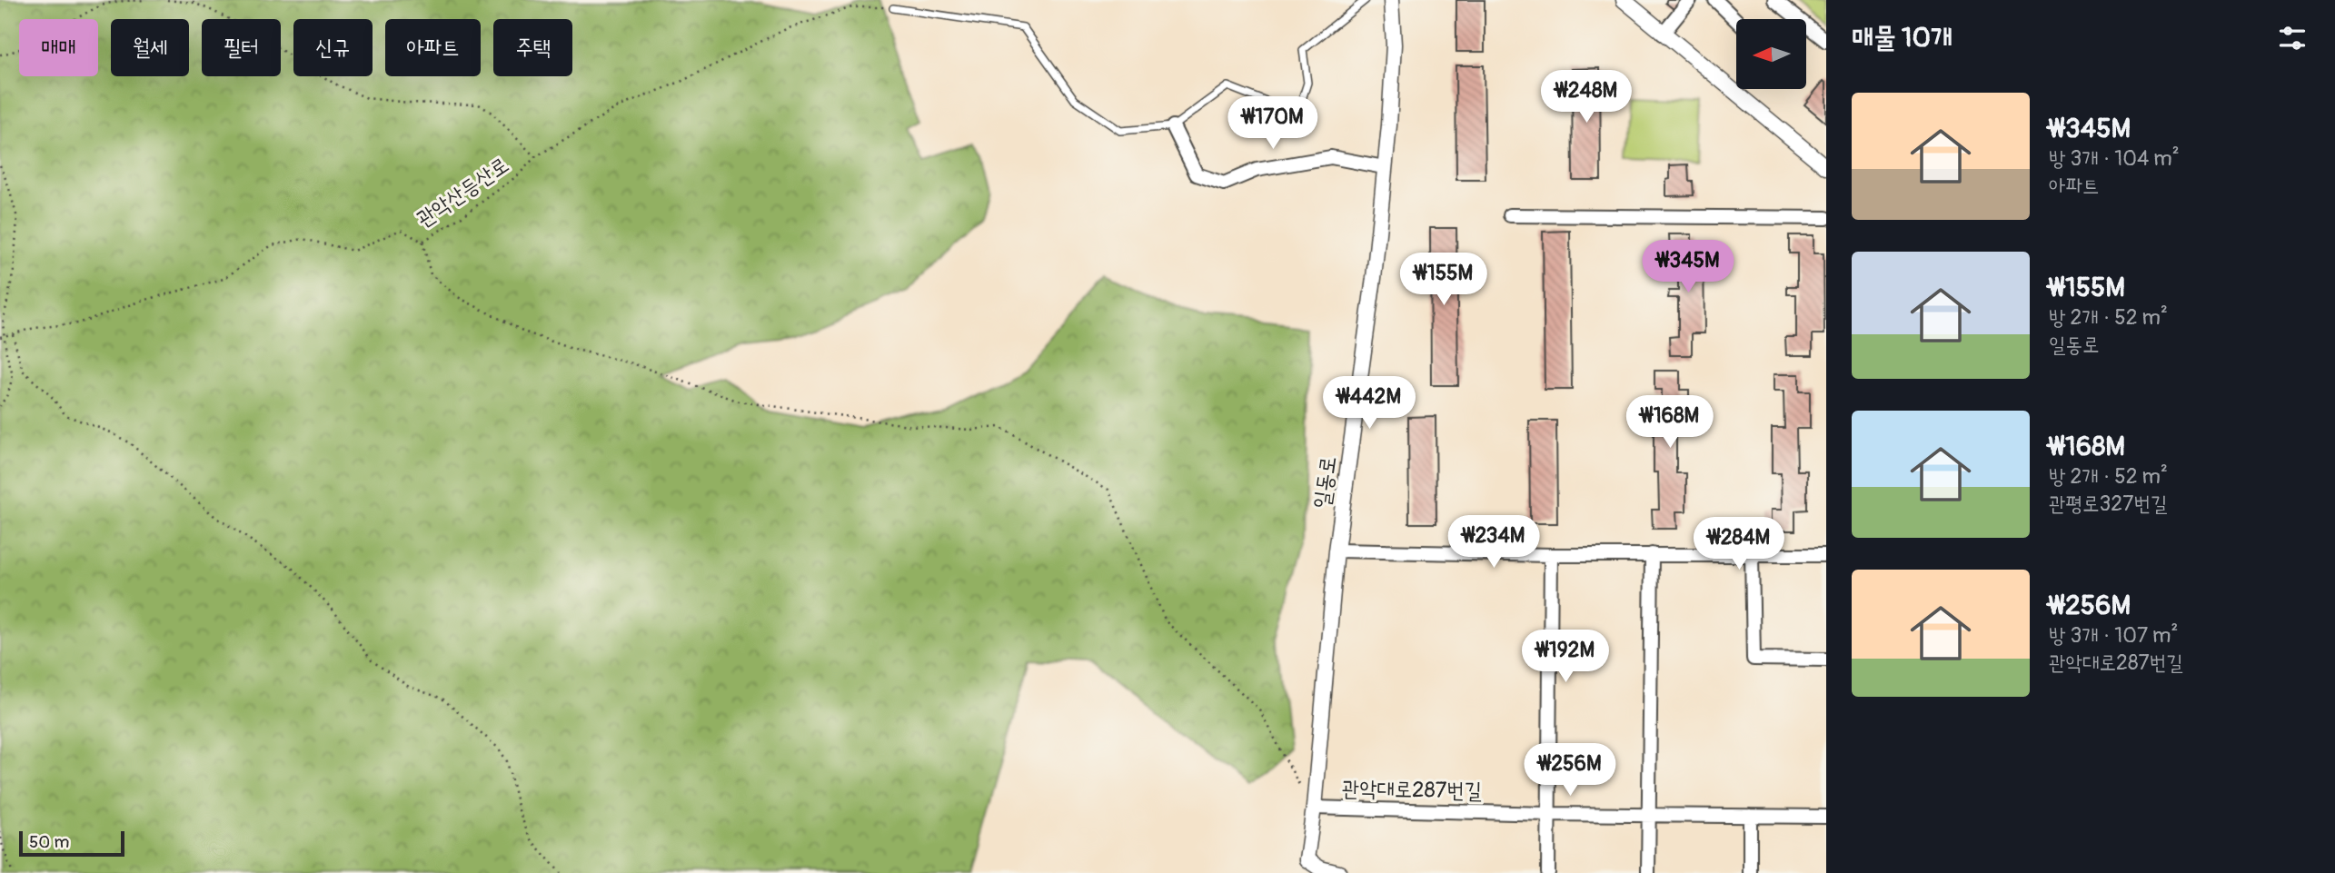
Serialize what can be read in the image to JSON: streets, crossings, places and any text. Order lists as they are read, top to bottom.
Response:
{
  "streets": {
    "street": ["일동로", "관악대로287번길"],
    "path": ["관악산등산로"]
  },
  "crossings": [
    ["일동로", "관악대로287번길"]
  ],
  "scale_bar": "50 m",
  "north": "left",
  "page": {
    "heading": "매물 10개",
    "chip": [
      "매매",
      "월세",
      "필터",
      "신규",
      "아파트",
      "주택"
    ],
    "price": [
      "₩248M",
      "₩170M",
      "₩345M",
      "₩155M",
      "₩442M",
      "₩168M",
      "₩234M",
      "₩284M",
      "₩192M",
      "₩256M"
    ],
    "list": [
      {
        "name": "₩345M",
        "note": "방 3개 · 104 m² · 아파트"
      },
      {
        "name": "₩155M",
        "note": "방 2개 · 52 m² · 일동로"
      },
      {
        "name": "₩168M",
        "note": "방 2개 · 52 m² · 관평로327번길"
      },
      {
        "name": "₩256M",
        "note": "방 3개 · 107 m² · 관악대로287번길"
      }
    ],
    "scale": "50 m"
  }
}
